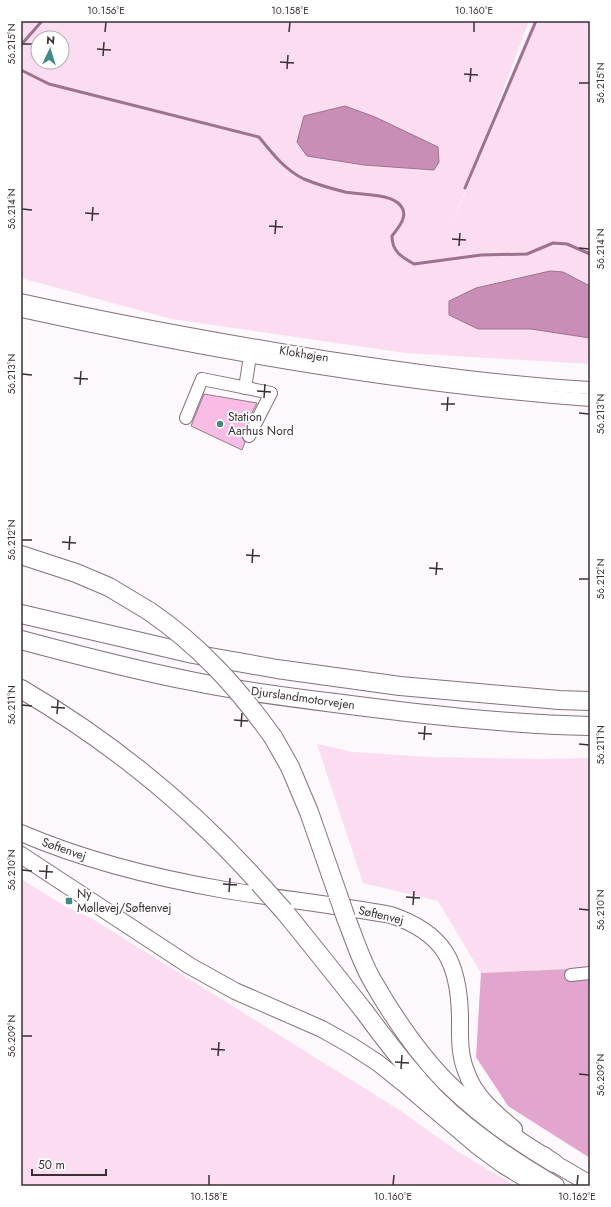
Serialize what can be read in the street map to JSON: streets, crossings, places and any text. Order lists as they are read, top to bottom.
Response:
{
  "streets": {
    "highway": ["Djurslandmotorvejen"],
    "main road": ["Søftenvej"],
    "street": ["Klokhøjen"]
  },
  "places": {
    "other": ["Station Aarhus Nord"],
    "transit": ["Ny Møllevej/Søftenvej"]
  },
  "scale_bar": "50 m",
  "north": "top",
  "coordinates": [
    "10.156°E",
    "10.158°E",
    "10.160°E",
    "56.215°N",
    "56.214°N",
    "56.213°N",
    "56.212°N",
    "56.211°N",
    "56.210°N",
    "56.209°N",
    "10.162°E"
  ]
}
